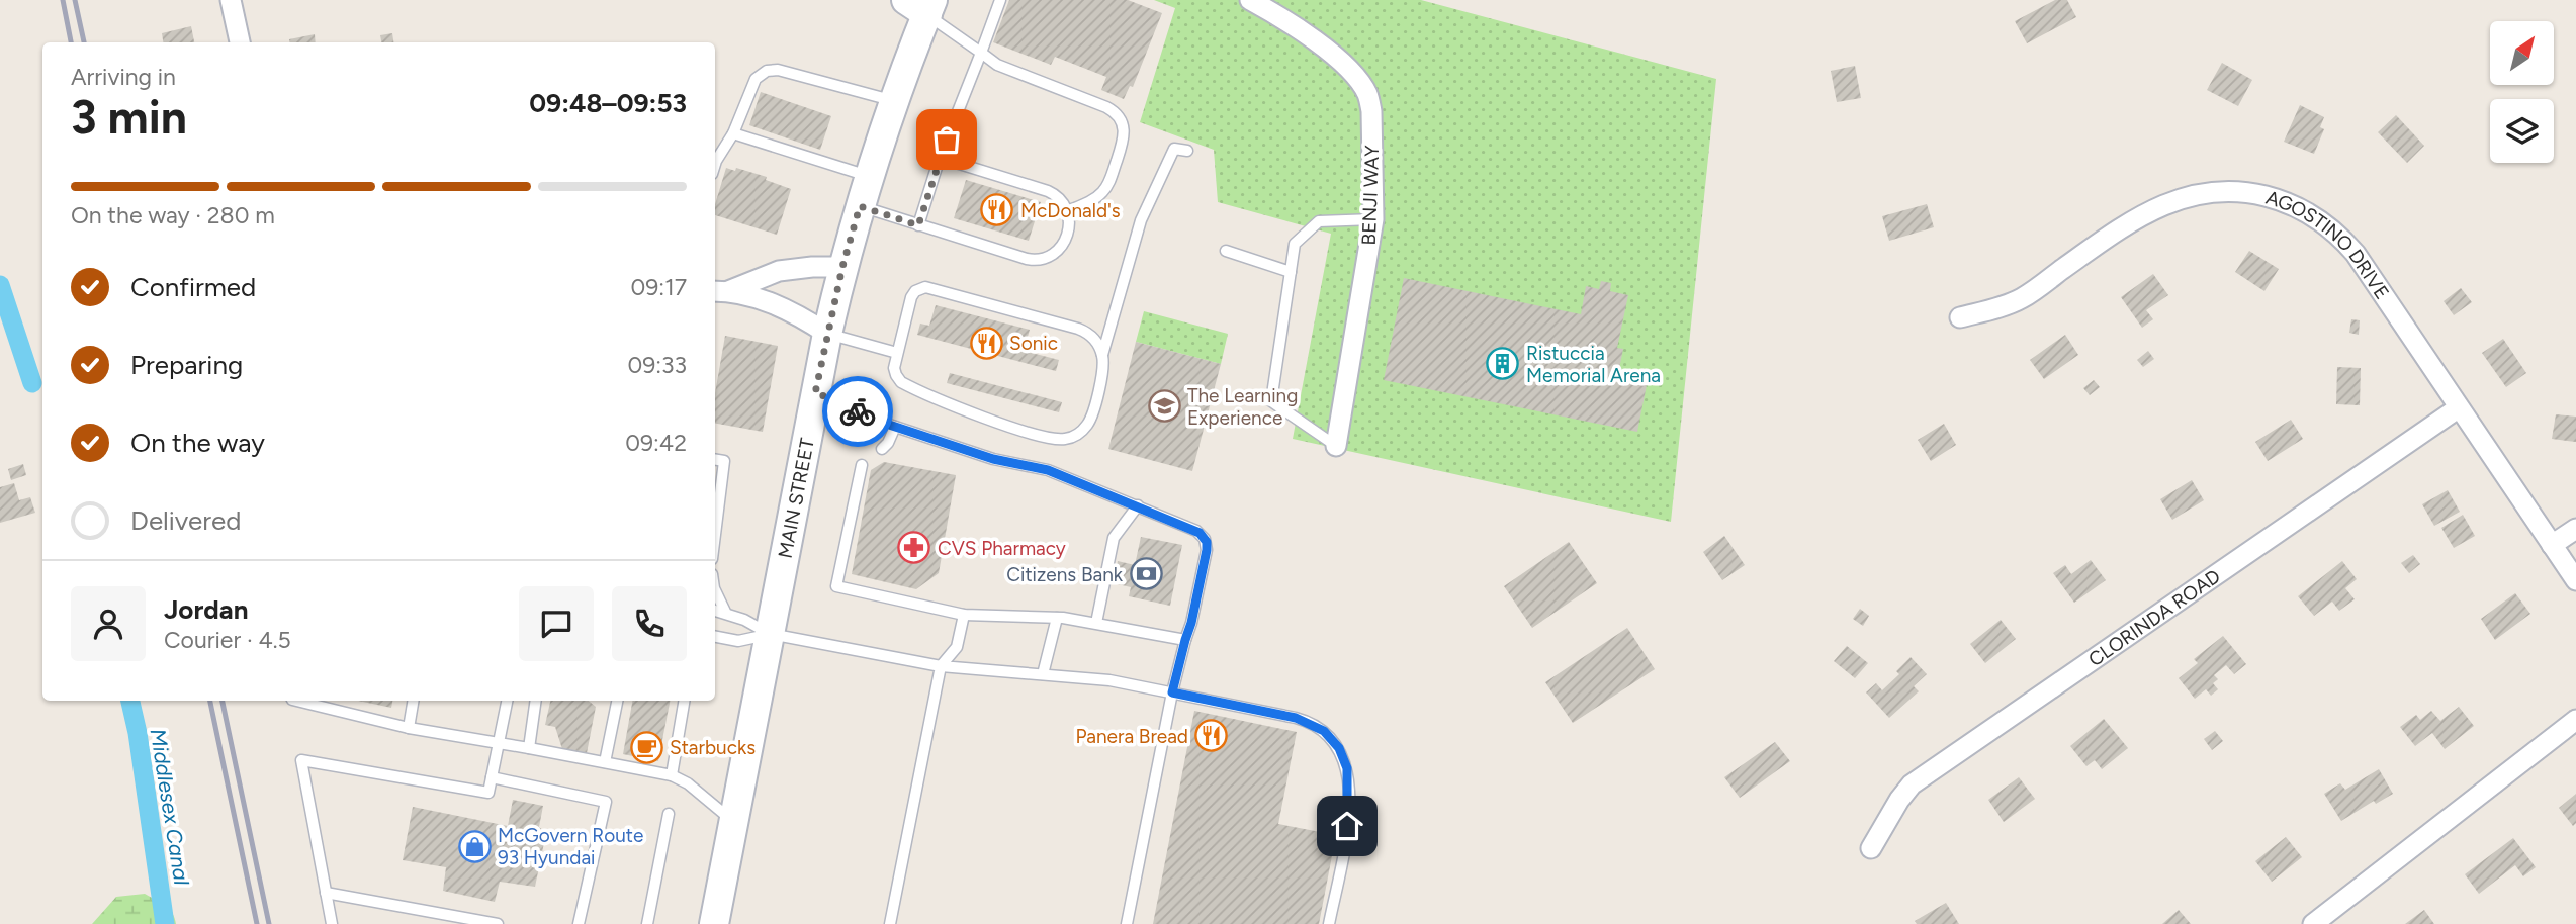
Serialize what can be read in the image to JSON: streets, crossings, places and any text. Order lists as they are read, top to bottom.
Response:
{
  "streets": {
    "main road": ["MAIN STREET"],
    "street": ["BENJI WAY", "AGOSTINO DRIVE", "CLORINDA ROAD"]
  },
  "crossings": [
    ["AGOSTINO DRIVE", "CLORINDA ROAD"]
  ],
  "water": ["Middlesex Canal"],
  "places": {
    "restaurant": ["McDonald's", "Sonic", "Panera Bread"],
    "building": ["Ristuccia Memorial Arena"],
    "school or university": ["The Learning Experience"],
    "pharmacy": ["CVS Pharmacy"],
    "bank": ["Citizens Bank"],
    "cafe": ["Starbucks"],
    "shop": ["McGovern Route 93 Hyundai"]
  },
  "north": "top right",
  "page": {
    "heading": ["3 min", "Arriving in", "09:48–09:53"],
    "panel": ["Jordan", "Courier · 4.5"],
    "bar": "On the way · 280 m",
    "list": [
      ["Confirmed", "09:17"],
      ["Preparing", "09:33"],
      ["On the way", "09:42"],
      "Delivered"
    ]
  }
}
